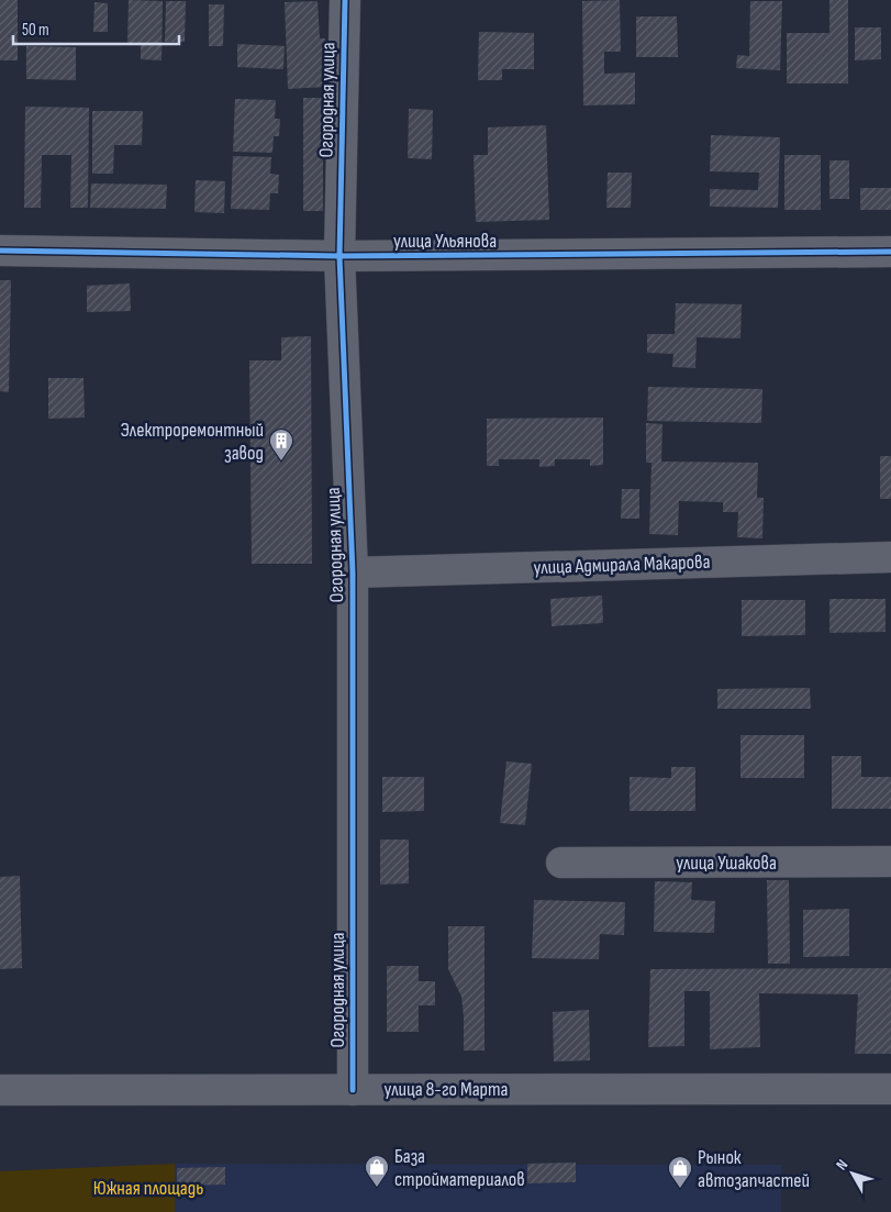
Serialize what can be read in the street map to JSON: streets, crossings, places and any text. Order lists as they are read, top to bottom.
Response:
{
  "streets": {
    "street": [
      "Огородная улица",
      "улица Ульянова",
      "улица Адмирала Макарова",
      "улица Ушакова",
      "улица 8-го Марта"
    ]
  },
  "crossings": [
    ["Огородная улица", "улица Ульянова"],
    ["Огородная улица", "улица Адмирала Макарова"],
    ["Огородная улица", "улица 8-го Марта"]
  ],
  "parks": ["Южная площадь"],
  "places": {
    "building": ["Электроремонтный завод"],
    "shop": ["База стройматериалов", "Рынок автозапчастей"]
  },
  "scale_bar": "50 m",
  "north": "top left"
}
